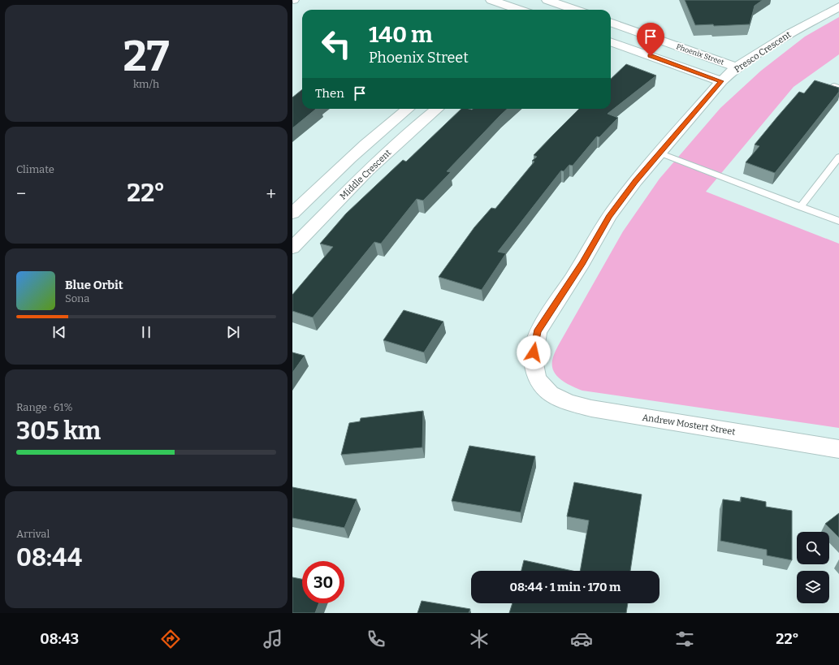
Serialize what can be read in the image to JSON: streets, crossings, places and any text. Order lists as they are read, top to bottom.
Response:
{
  "streets": {
    "street": [
      "Presco Crescent",
      "Phoenix Street",
      "Middle Crescent",
      "Andrew Mostert Street"
    ]
  },
  "crossings": [
    ["Presco Crescent", "Phoenix Street"],
    ["Presco Crescent", "Andrew Mostert Street"]
  ],
  "page": {
    "tile": [
      ["27", "km/h"],
      "Climate",
      ["Range · 61%", "305 km"],
      ["Arrival", "08:44"]
    ],
    "turn": ["140 m", "Phoenix Street"],
    "then": "Then",
    "heat": ["−", "22°", "+"],
    "song": ["Blue Orbit", "Sona"],
    "limit": "30",
    "trip": "08:44 · 1 min · 170 m",
    "tabs": ["08:43", "22°"]
  }
}
